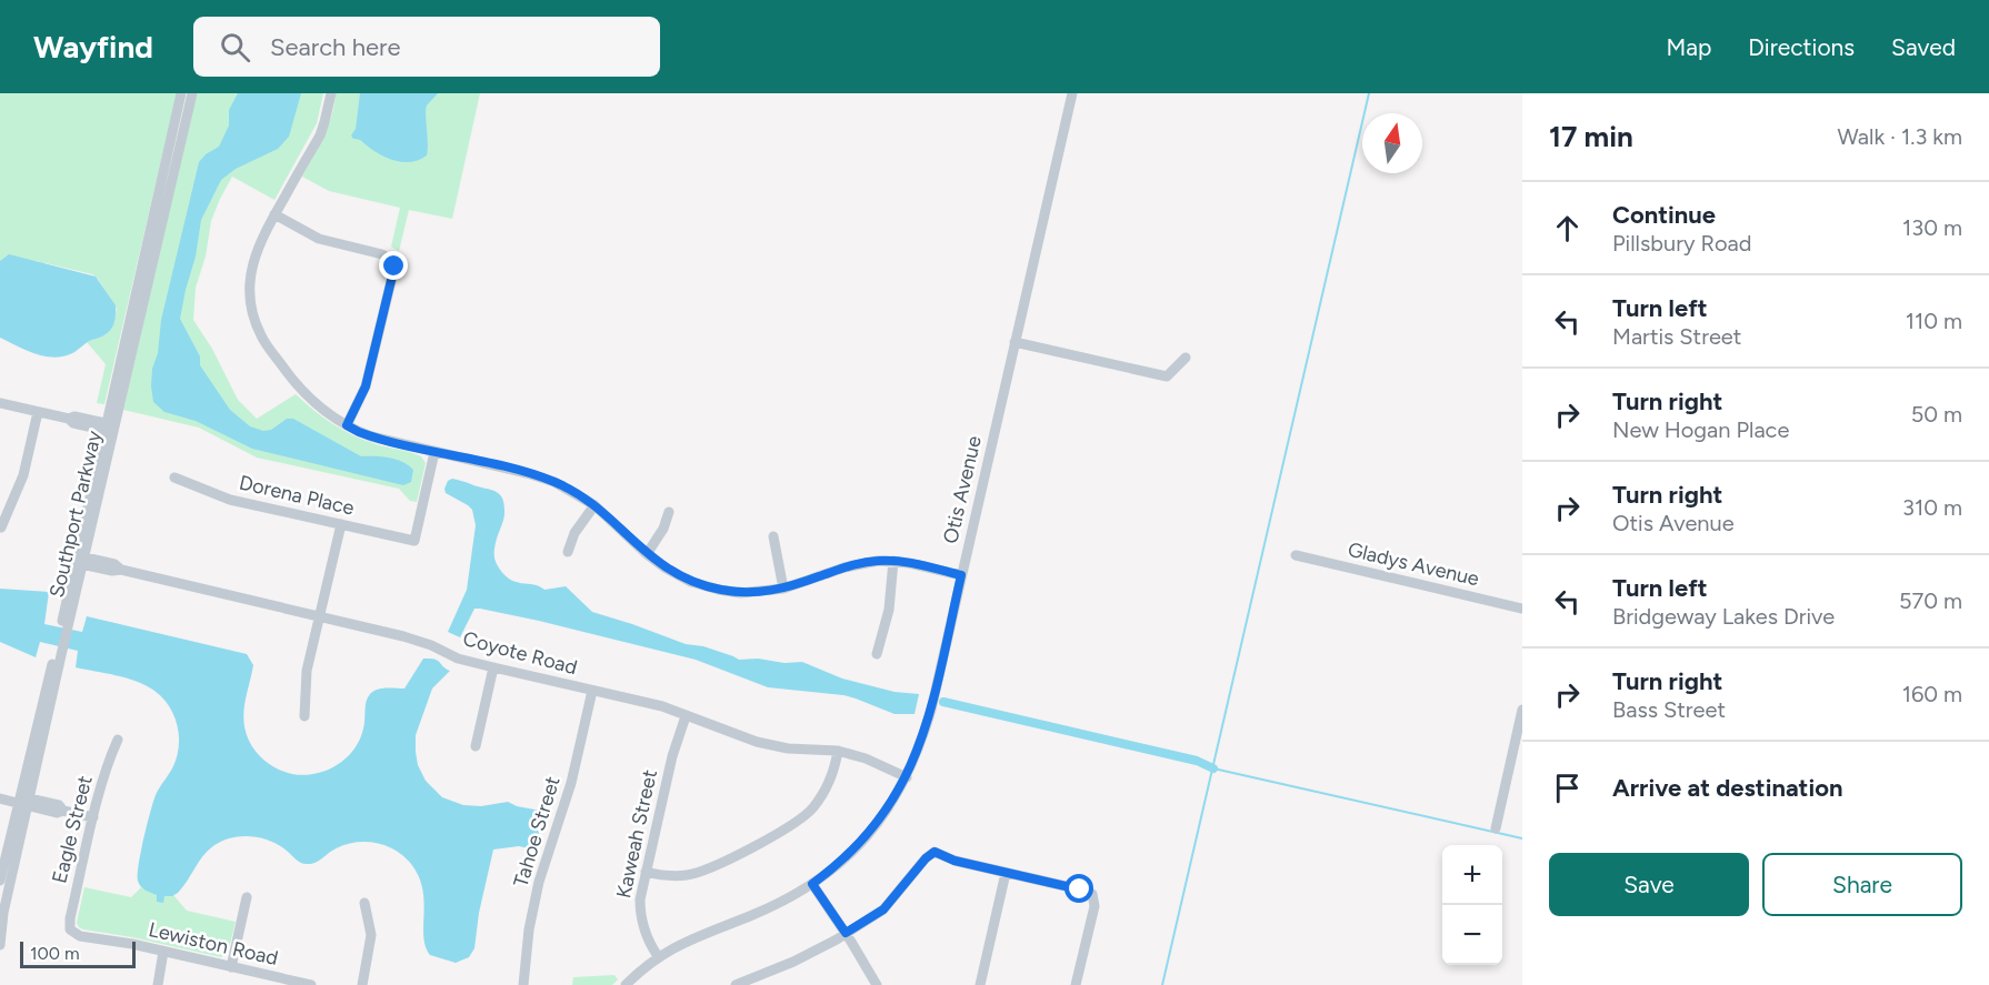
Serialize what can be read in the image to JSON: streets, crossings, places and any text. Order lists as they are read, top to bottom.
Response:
{
  "streets": {
    "street": [
      "Otis Avenue",
      "Dorena Place",
      "Southport Parkway",
      "Gladys Avenue",
      "Coyote Road",
      "Eagle Street",
      "Tahoe Street",
      "Kaweah Street",
      "Lewiston Road"
    ]
  },
  "crossings": [
    ["Otis Avenue", "Coyote Road"],
    ["Otis Avenue", "Kaweah Street"],
    ["Southport Parkway", "Coyote Road"],
    ["Coyote Road", "Tahoe Street"],
    ["Coyote Road", "Kaweah Street"],
    ["Eagle Street", "Lewiston Road"]
  ],
  "scale_bar": "100 m",
  "north": "top",
  "page": {
    "header": "Wayfind",
    "search": "Search here",
    "nav": ["Map", "Directions", "Saved"],
    "heading": ["17 min", "Walk · 1.3 km"],
    "list": [
      ["Continue", "Pillsbury Road", "130 m"],
      ["Turn left", "Martis Street", "110 m"],
      ["Turn right", "New Hogan Place", "50 m"],
      ["Turn right", "Otis Avenue", "310 m"],
      ["Turn left", "Bridgeway Lakes Drive", "570 m"],
      ["Turn right", "Bass Street", "160 m"],
      "Arrive at destination"
    ],
    "buttons": ["Save", "Share"],
    "map_buttons": ["+", "−"],
    "scale": "100 m"
  }
}
